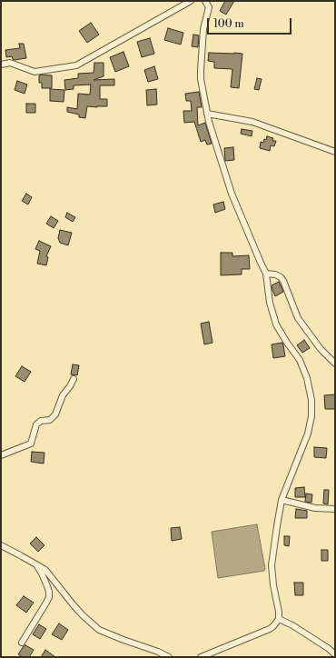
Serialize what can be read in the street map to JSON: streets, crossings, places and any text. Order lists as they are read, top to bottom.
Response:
{
  "scale_bar": "100 m"
}
